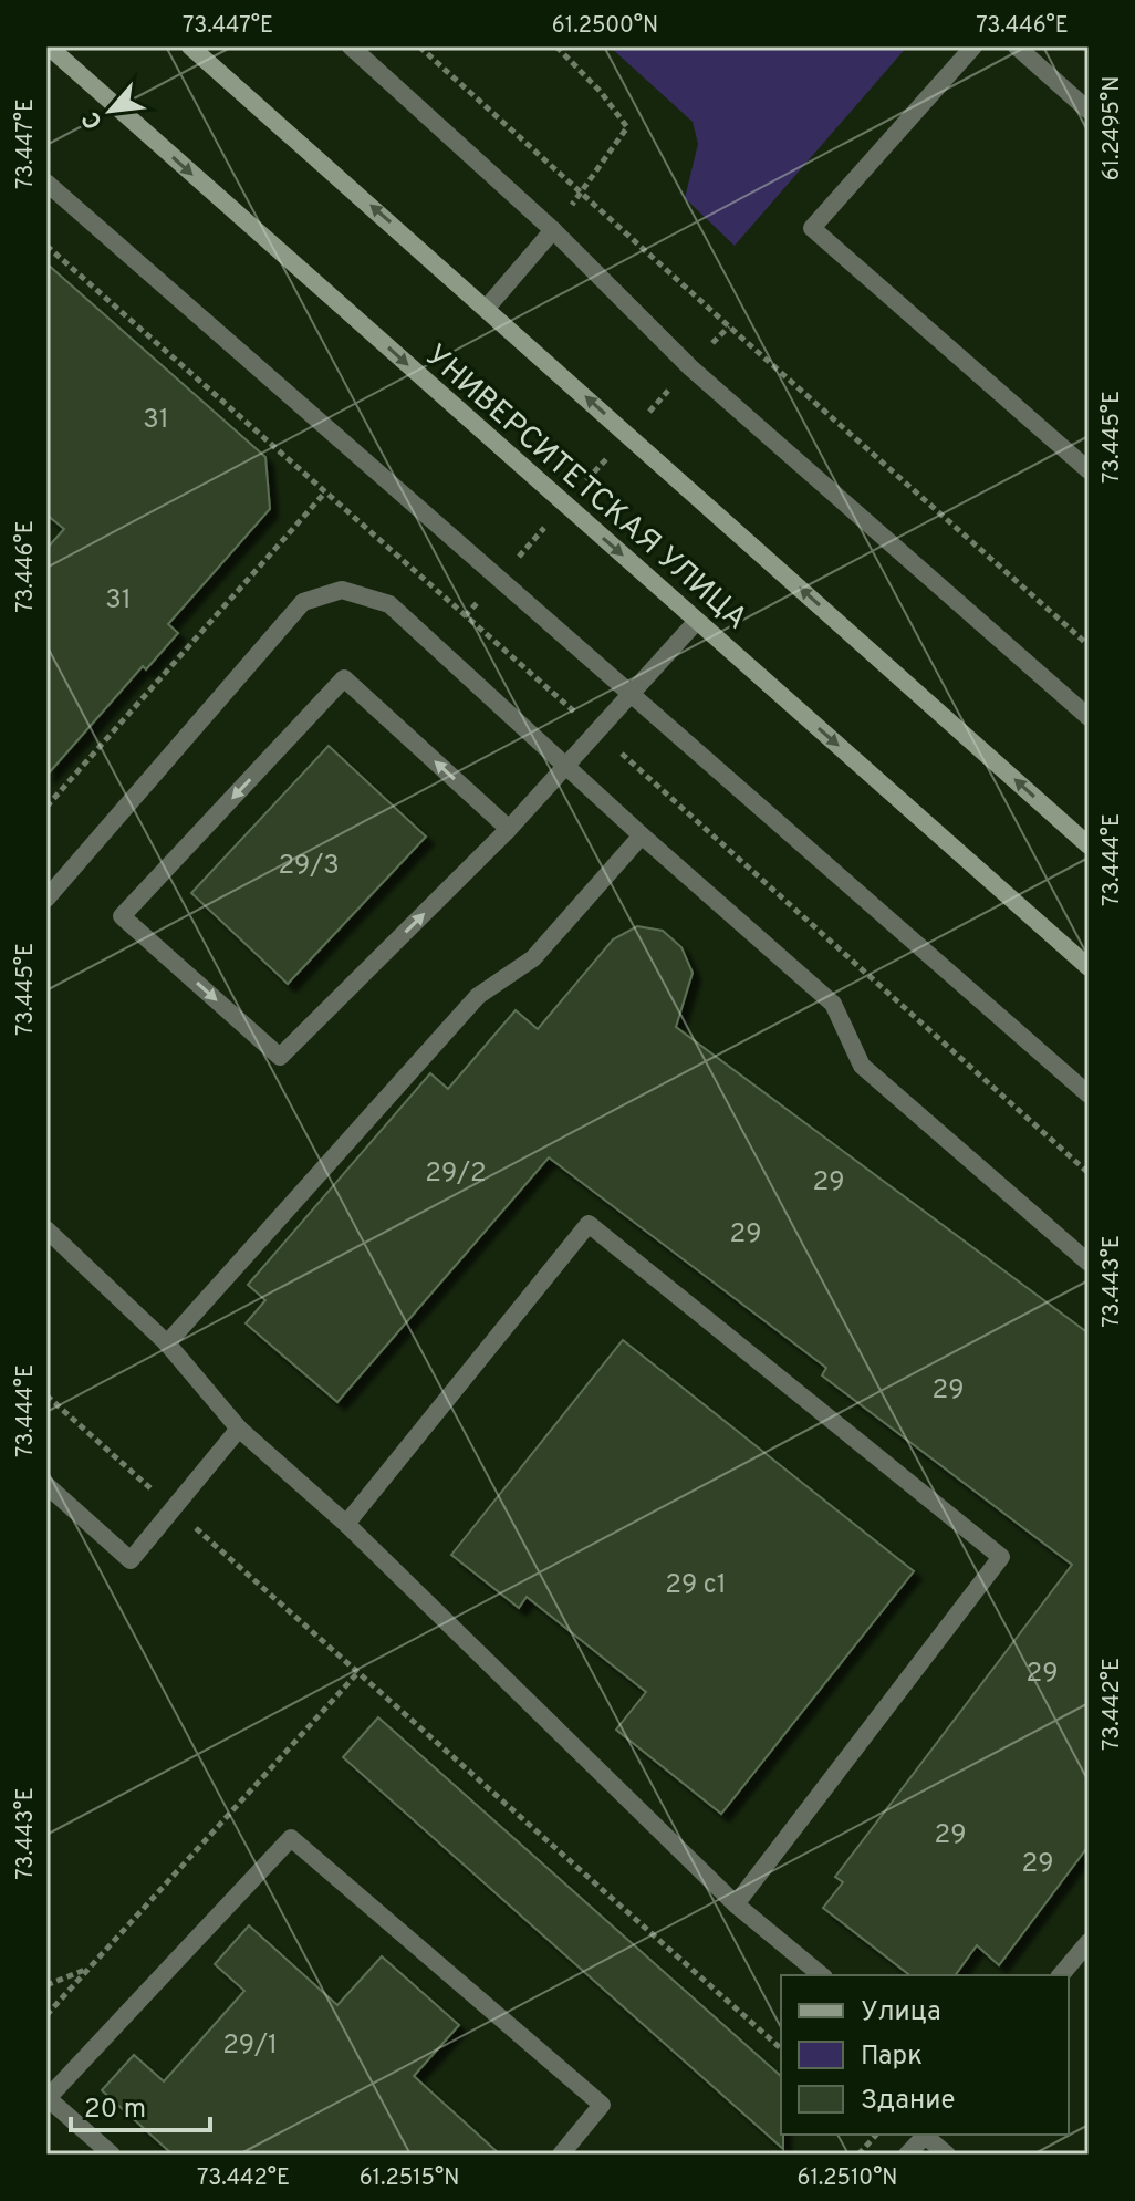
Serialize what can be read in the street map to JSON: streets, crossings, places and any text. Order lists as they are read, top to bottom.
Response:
{
  "streets": {
    "main road": ["УНИВЕРСИТЕТСКАЯ УЛИЦА"]
  },
  "house_numbers": [
    "31",
    "31",
    "29/3",
    "29/2",
    "29",
    "29",
    "29",
    "29 с1",
    "29",
    "29",
    "29",
    "29/1"
  ],
  "legend": ["Улица", "Парк", "Здание"],
  "scale_bar": "20 m",
  "north": "bottom left",
  "coordinates": [
    "73.447°E",
    "61.2500°N",
    "73.446°E",
    "61.2495°N",
    "73.445°E",
    "73.444°E",
    "73.443°E",
    "73.442°E",
    "61.2515°N",
    "61.2510°N"
  ]
}
